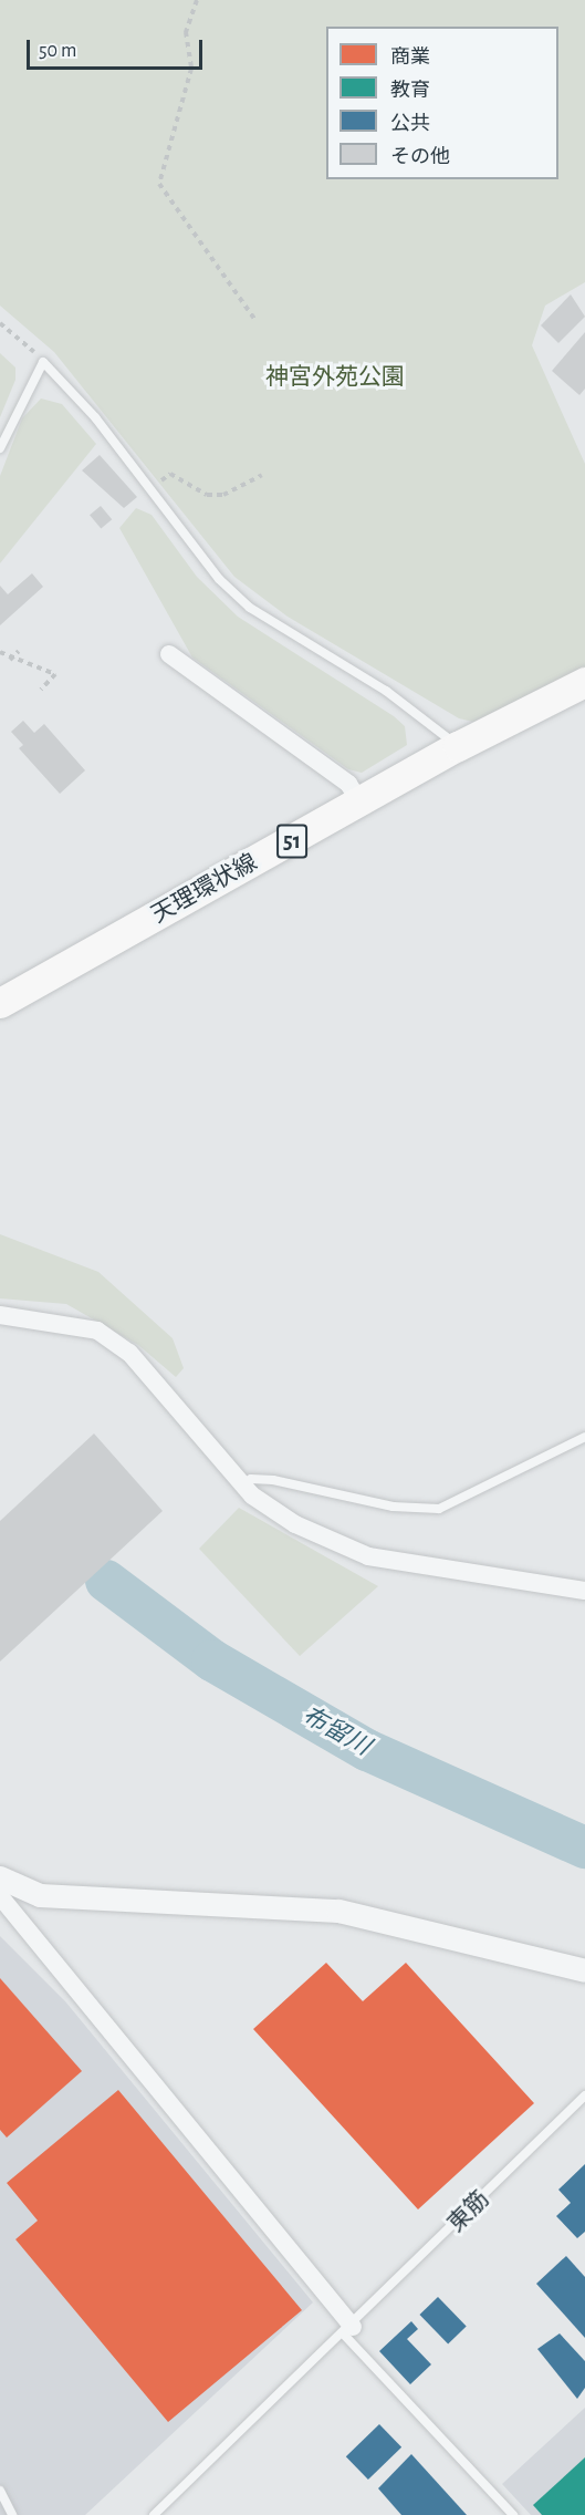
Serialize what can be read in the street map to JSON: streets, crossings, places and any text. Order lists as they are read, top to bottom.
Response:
{
  "streets": {
    "main road": ["51", "天理環状線"],
    "lane": ["東筋"]
  },
  "water": ["布留川"],
  "parks": ["神宮外苑公園"],
  "legend": [
    "商業",
    "教育",
    "公共",
    "その他"
  ],
  "scale_bar": "50 m"
}
